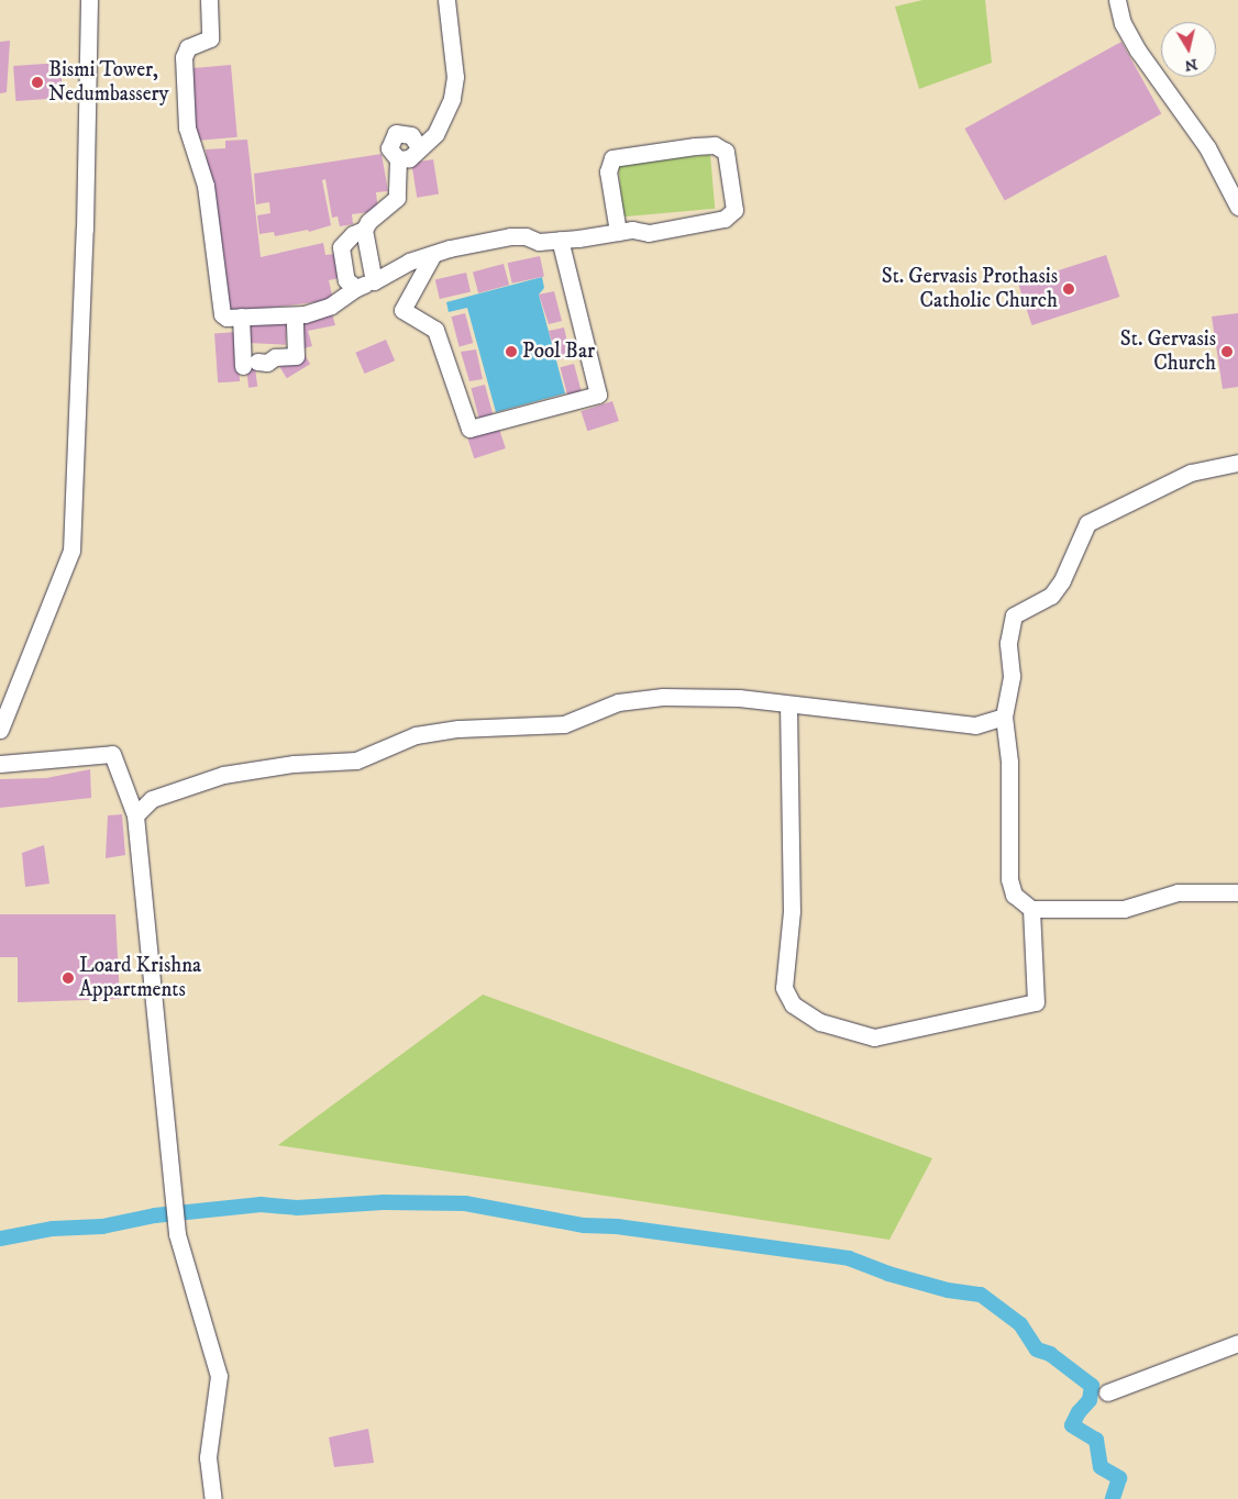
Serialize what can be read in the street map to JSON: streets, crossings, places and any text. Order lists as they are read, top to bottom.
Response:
{
  "places": [
    "Bismi Tower, Nedumbassery",
    "St. Gervasis Prothasis Catholic Church",
    "Pool Bar",
    "St. Gervasis Church",
    "Loard Krishna Appartments"
  ],
  "north": "bottom"
}
